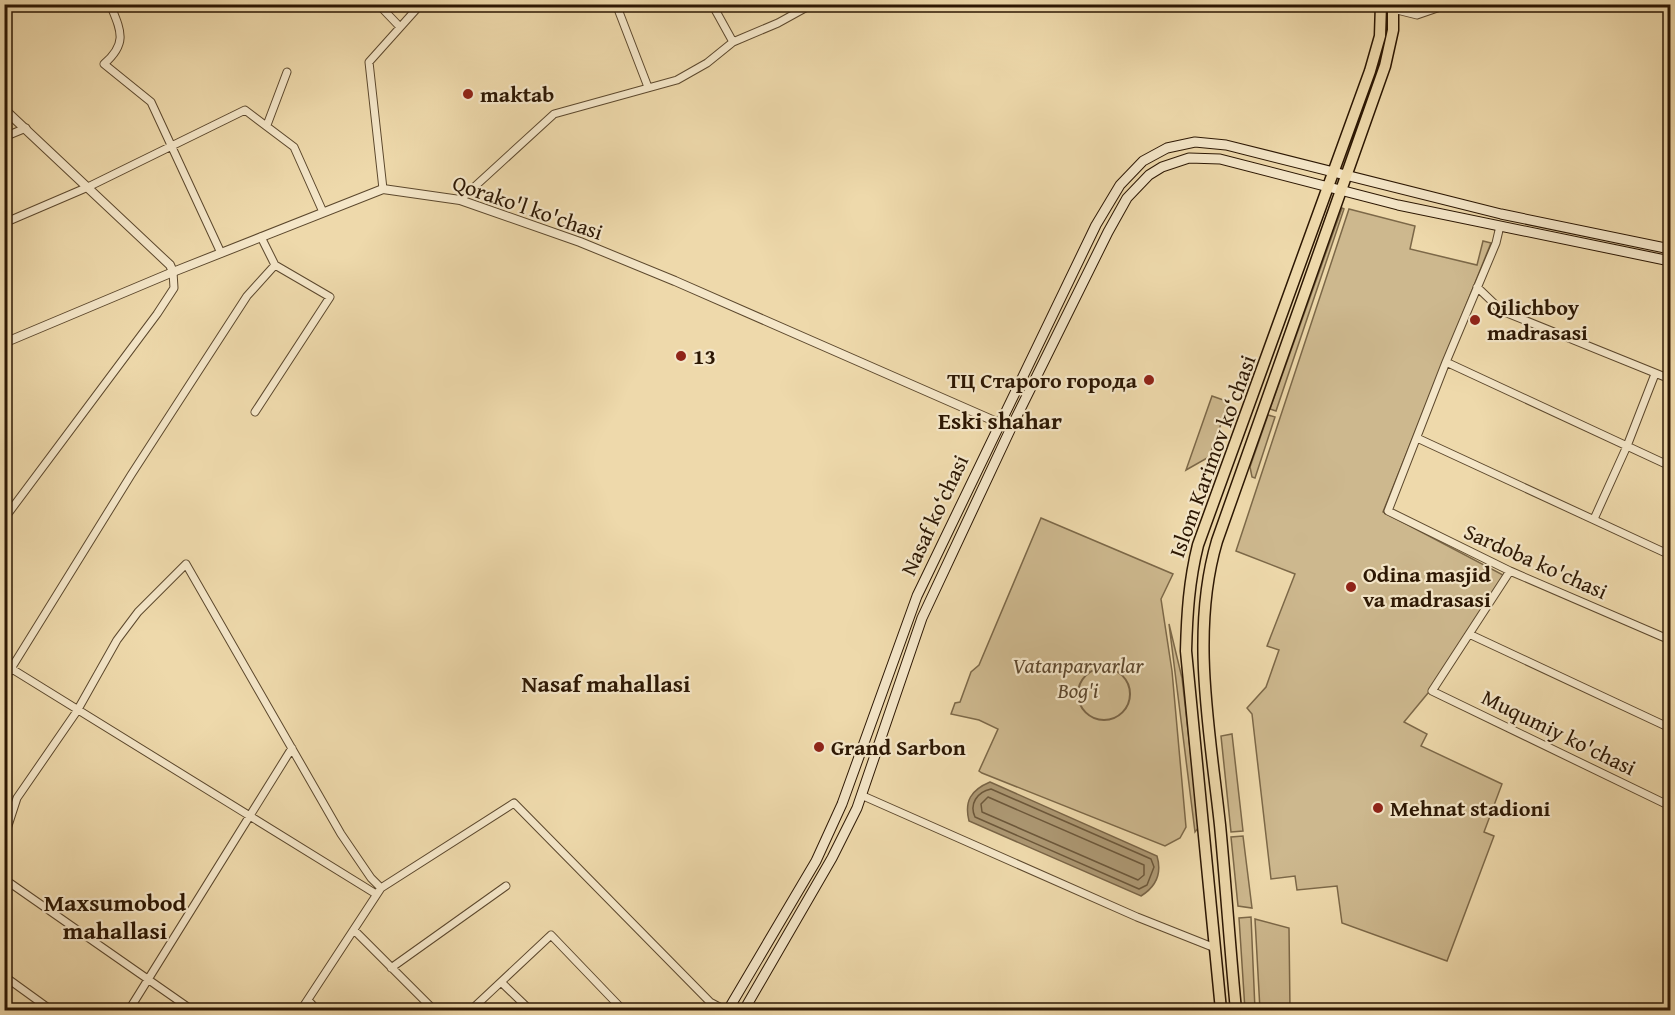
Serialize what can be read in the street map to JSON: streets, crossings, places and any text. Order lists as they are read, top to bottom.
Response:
{
  "streets": {
    "main road": ["Islom Karimov ko‘chasi", "Nasaf ko‘chasi"],
    "street": ["Qorako'l ko'chasi", "Sardoba ko'chasi", "Muqumiy ko'chasi"]
  },
  "crossings": [
    ["Qorako'l ko'chasi", "Nasaf ko‘chasi"],
    ["Islom Karimov ko‘chasi", "Nasaf ko‘chasi"]
  ],
  "districts": ["Eski shahar", "Nasaf mahallasi", "Maxsumobod mahallasi"],
  "parks": ["Vatanparvarlar Bog'i"],
  "places": [
    "maktab",
    "Qilichboy madrasasi",
    "13",
    "ТЦ Старого города",
    "Odina masjid va madrasasi",
    "Grand Sarbon",
    "Mehnat stadioni"
  ]
}
